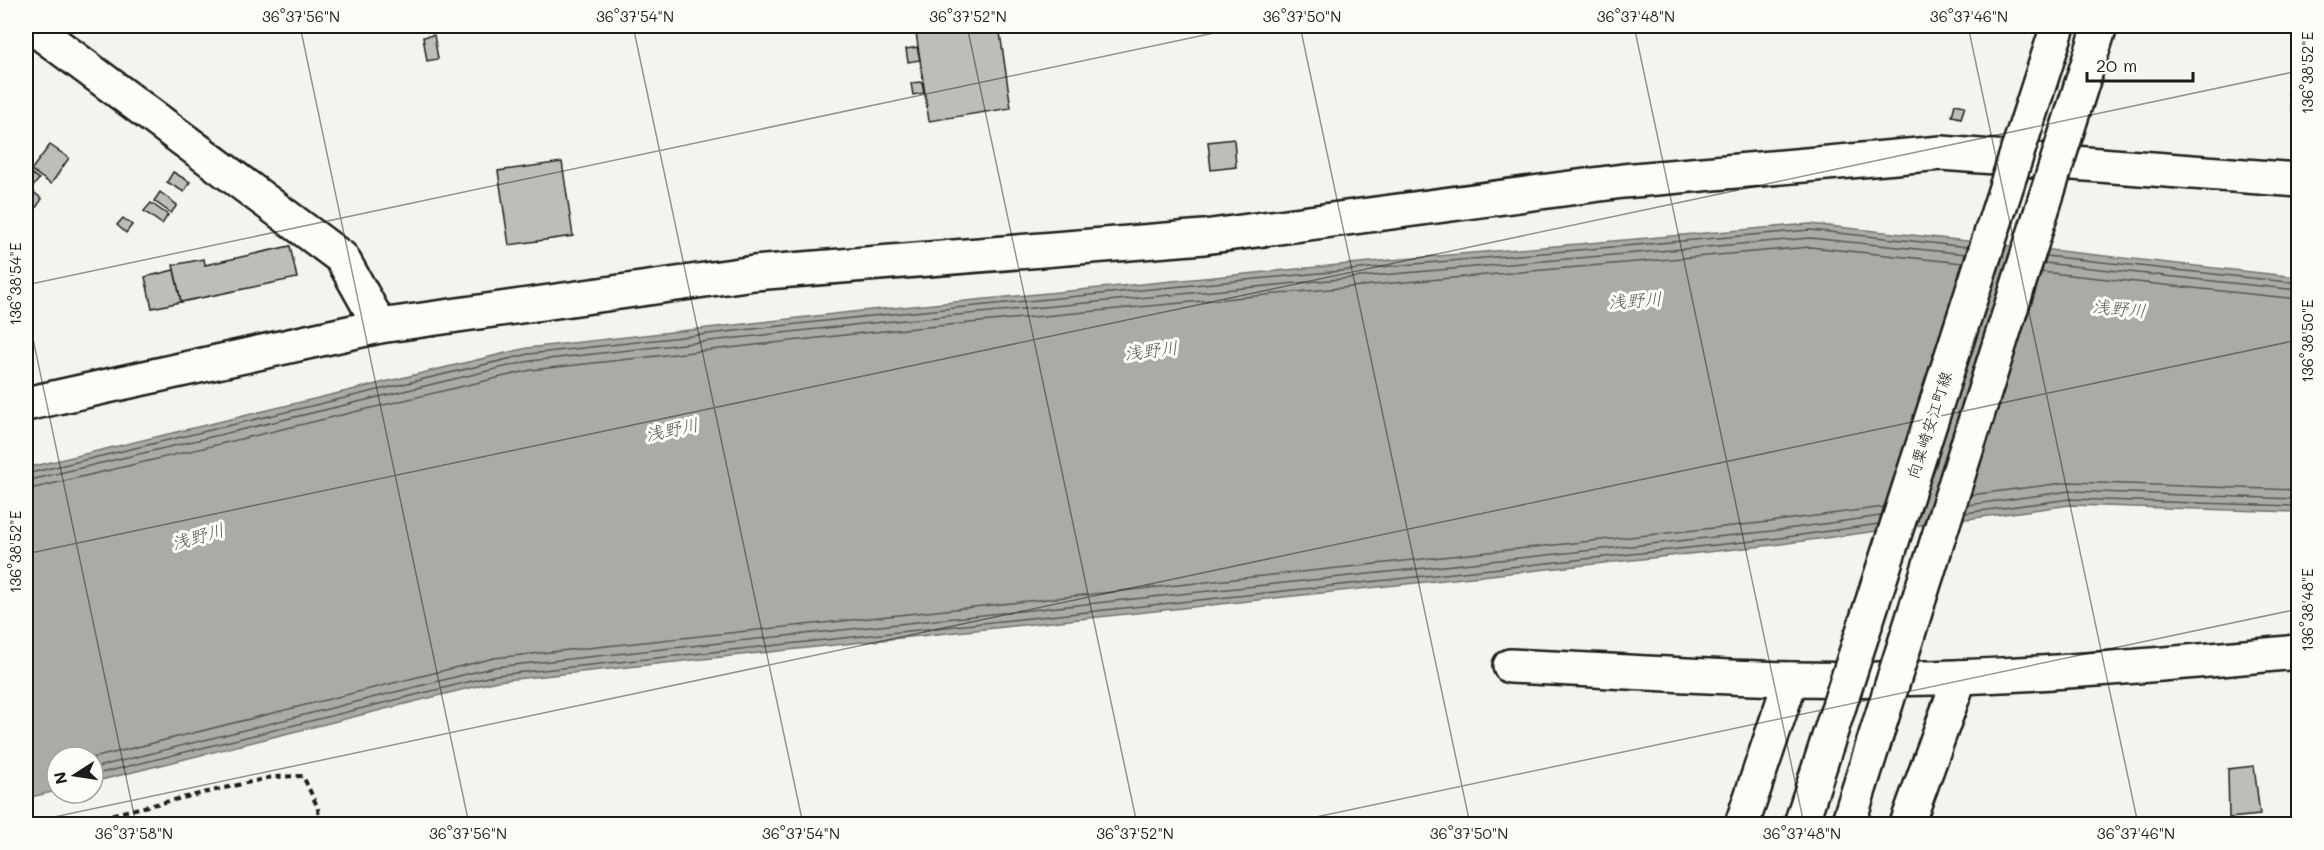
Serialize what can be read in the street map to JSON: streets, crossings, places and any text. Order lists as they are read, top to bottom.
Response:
{
  "streets": {
    "street": ["向粟崎安江町線"]
  },
  "water": ["浅野川"],
  "scale_bar": "20 m",
  "north": "left",
  "coordinates": [
    "36°37'56\"N",
    "36°37'54\"N",
    "36°37'52\"N",
    "36°37'50\"N",
    "36°37'48\"N",
    "36°37'46\"N",
    "136°38'52\"E",
    "136°38'54\"E",
    "136°38'50\"E",
    "136°38'48\"E",
    "36°37'58\"N"
  ]
}
